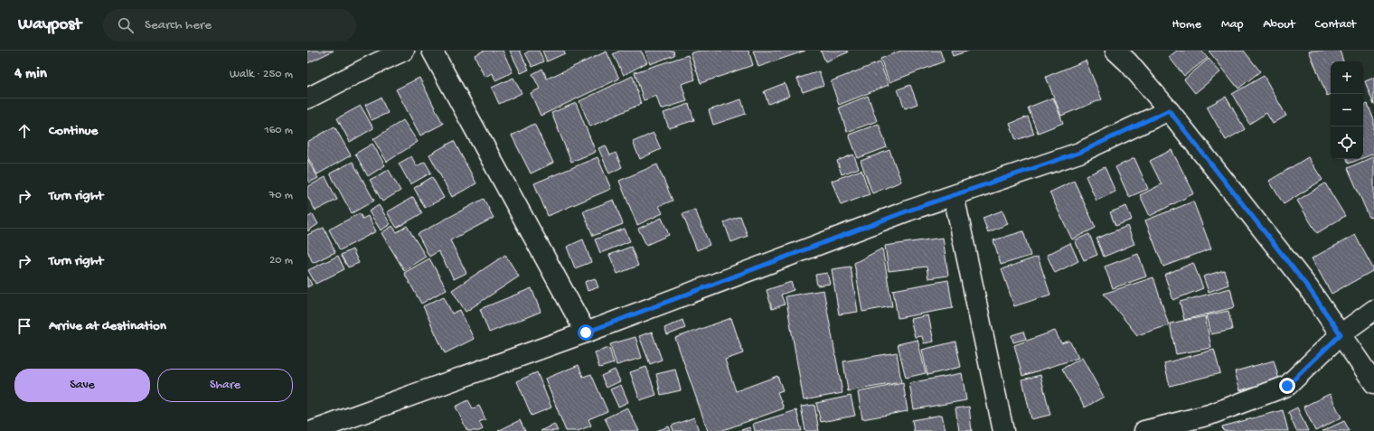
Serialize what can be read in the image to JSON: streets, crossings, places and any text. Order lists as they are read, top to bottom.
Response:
{
  "page": {
    "header": "Waypost",
    "search": "Search here",
    "nav": [
      "Home",
      "Map",
      "About",
      "Contact"
    ],
    "heading": ["4 min", "Walk · 250 m"],
    "map_buttons": ["+", "−"],
    "list": [
      ["Continue", "160 m"],
      ["Turn right", "70 m"],
      ["Turn right", "20 m"],
      "Arrive at destination"
    ],
    "buttons": ["Save", "Share"]
  }
}
